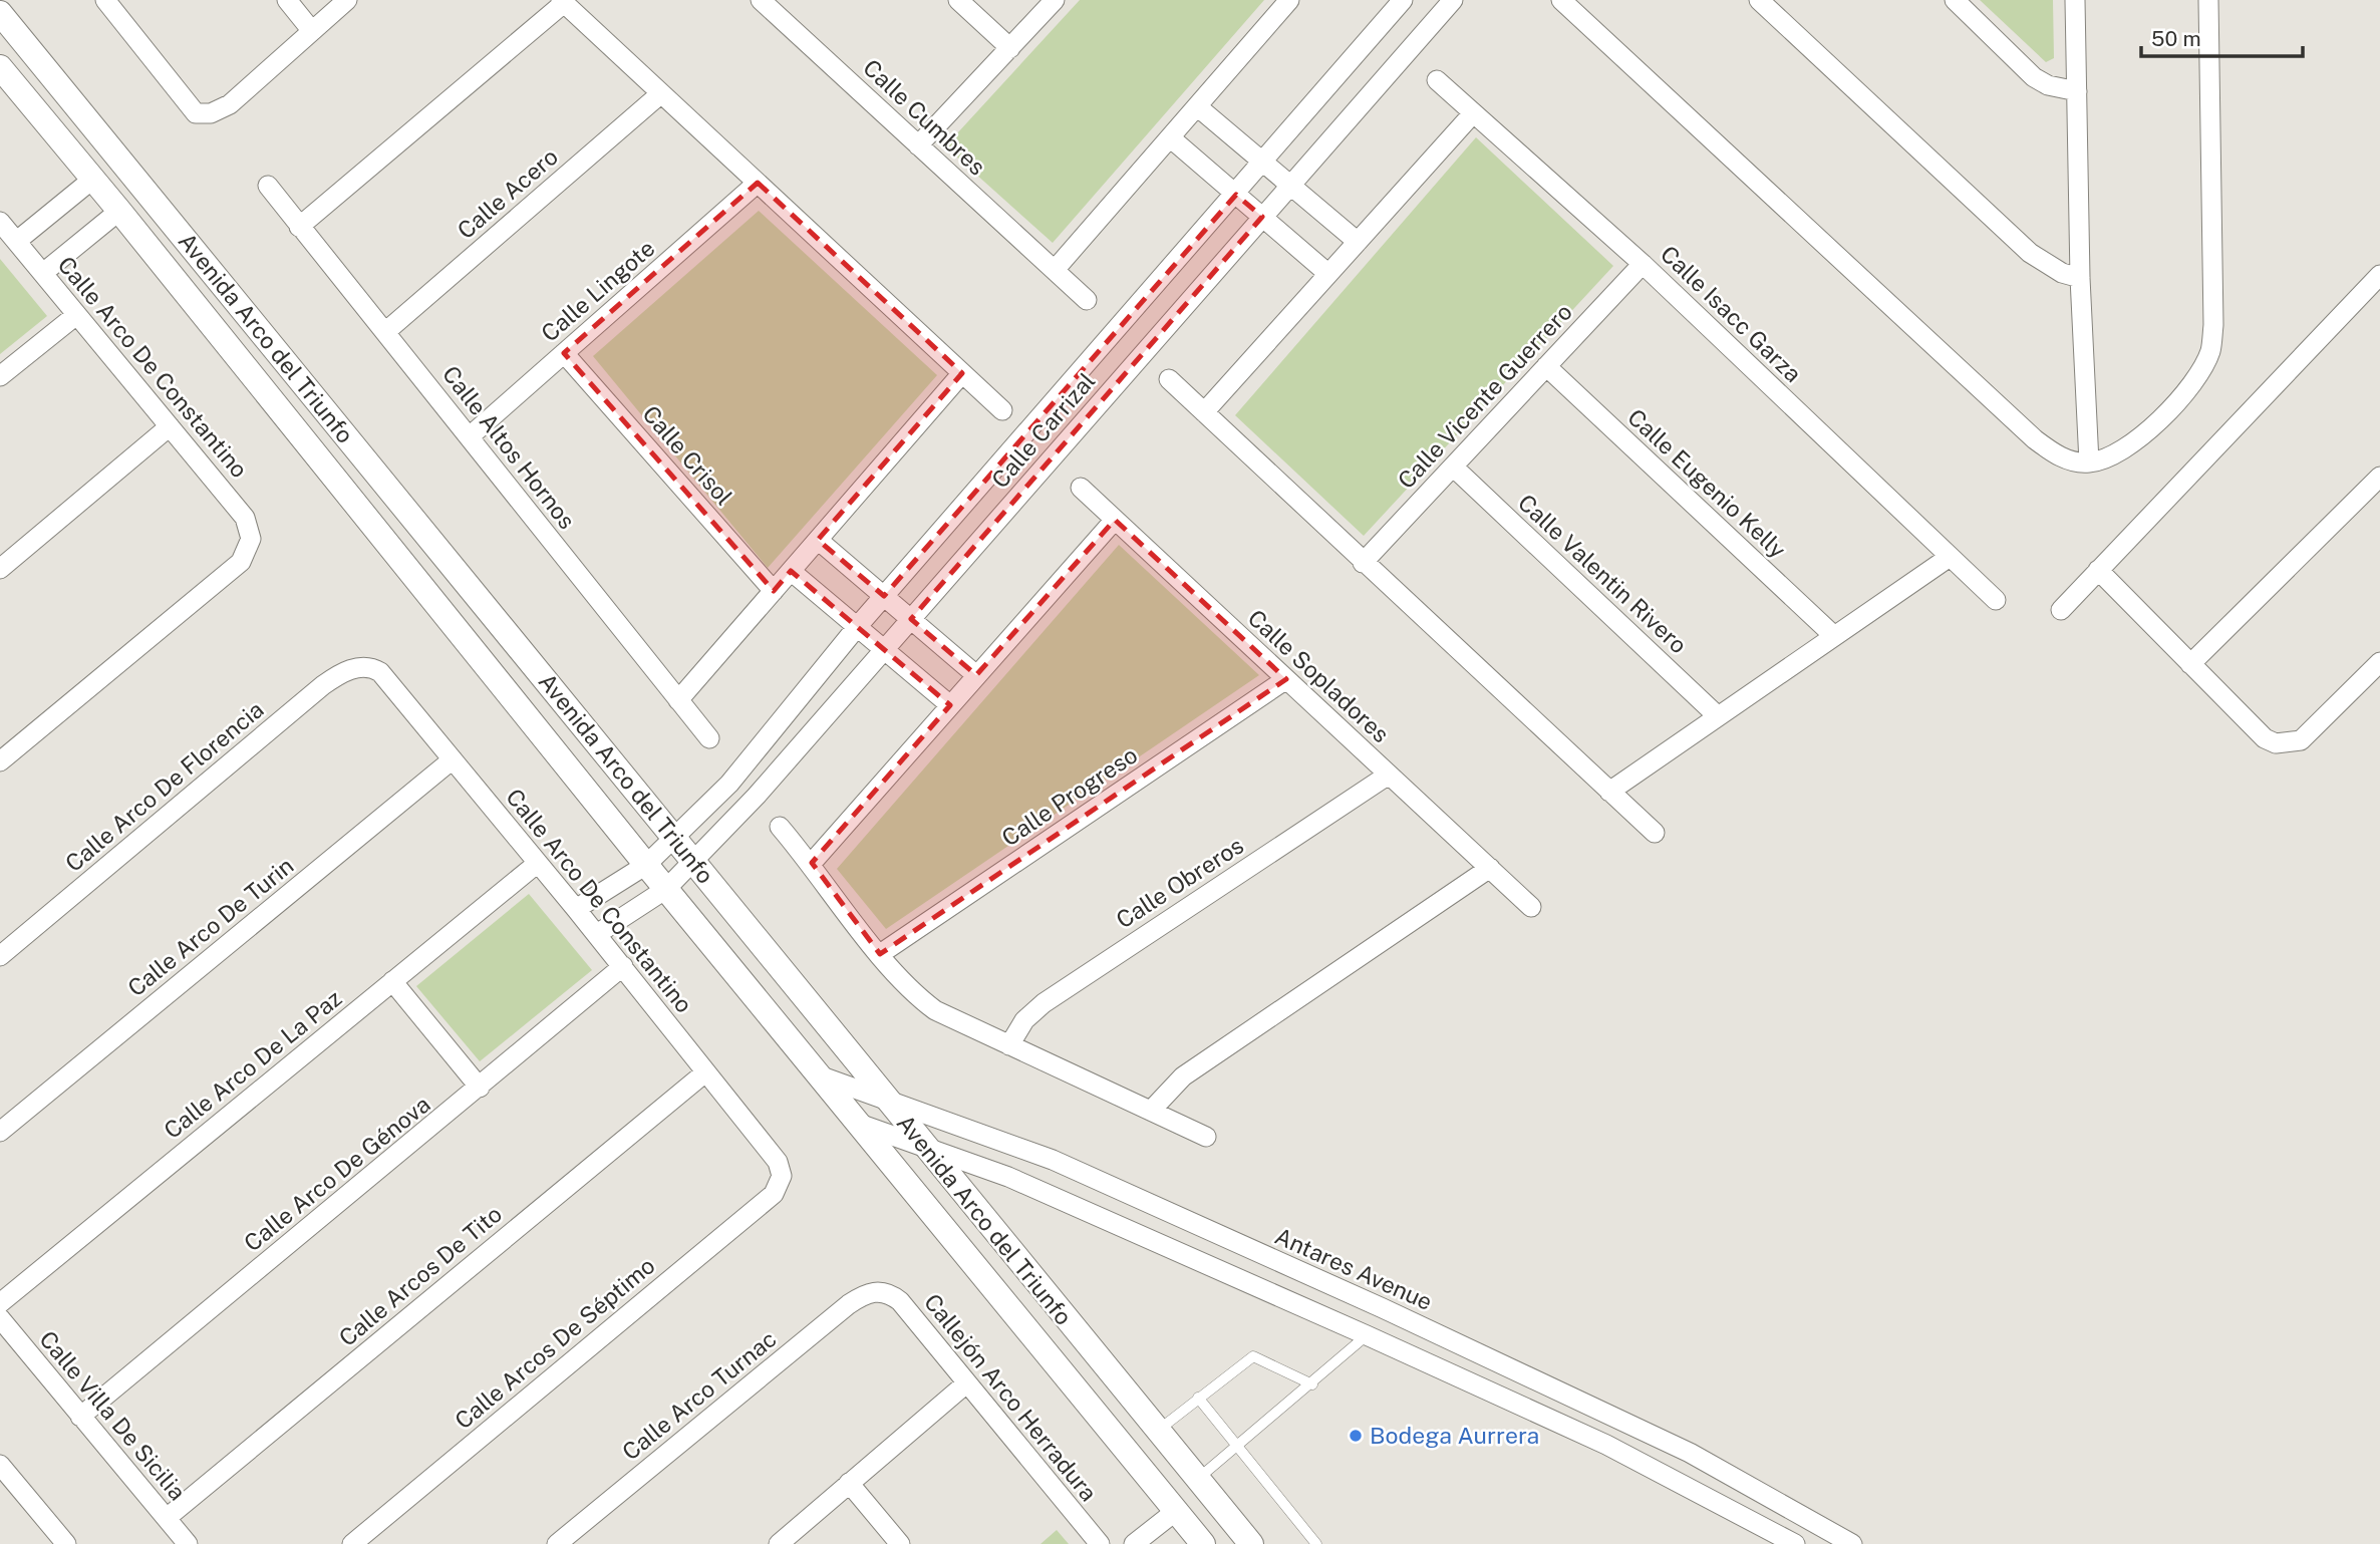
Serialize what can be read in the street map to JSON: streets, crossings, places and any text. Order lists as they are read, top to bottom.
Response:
{
  "streets": {
    "street": [
      "Calle Cumbres",
      "Calle Acero",
      "Calle Lingote",
      "Calle Isacc Garza",
      "Avenida Arco del Triunfo",
      "Calle Arco De Constantino",
      "Calle Vicente Guerrero",
      "Calle Carrizal",
      "Calle Altos Hornos",
      "Calle Crisol",
      "Calle Eugenio Kelly",
      "Calle Valentin Rivero",
      "Calle Sopladores",
      "Calle Arco De Florencia",
      "Calle Progreso",
      "Calle Obreros",
      "Calle Arco De Turin",
      "Calle Arco De La Paz",
      "Calle Arco De Génova",
      "Antares Avenue",
      "Calle Arcos De Tito",
      "Calle Arcos De Séptimo",
      "Calle Arco Turnac",
      "Callejón Arco Herradura",
      "Calle Villa De Sicilia"
    ]
  },
  "crossings": [
    ["Calle Acero", "Calle Altos Hornos"],
    ["Calle Lingote", "Calle Altos Hornos"],
    ["Calle Lingote", "Calle Crisol"],
    ["Calle Isacc Garza", "Calle Vicente Guerrero"],
    ["Avenida Arco del Triunfo", "Calle Carrizal"],
    ["Avenida Arco del Triunfo", "Antares Avenue"],
    ["Calle Arco De Constantino", "Calle Carrizal"],
    ["Calle Arco De Constantino", "Calle Arco De Florencia"],
    ["Calle Arco De Constantino", "Calle Arco De Turin"],
    ["Calle Arco De Constantino", "Calle Arco De La Paz"],
    ["Calle Arco De Constantino", "Calle Arco De Génova"],
    ["Calle Arco De Constantino", "Calle Arcos De Tito"],
    ["Calle Arco De Constantino", "Calle Arcos De Séptimo"],
    ["Calle Vicente Guerrero", "Calle Eugenio Kelly"],
    ["Calle Vicente Guerrero", "Calle Valentin Rivero"],
    ["Calle Sopladores", "Calle Progreso"],
    ["Calle Sopladores", "Calle Obreros"],
    ["Calle Arco De Génova", "Calle Villa De Sicilia"],
    ["Calle Arcos De Tito", "Calle Villa De Sicilia"],
    ["Calle Arco Turnac", "Callejón Arco Herradura"]
  ],
  "places": ["Bodega Aurrera"],
  "scale_bar": "50 m"
}
